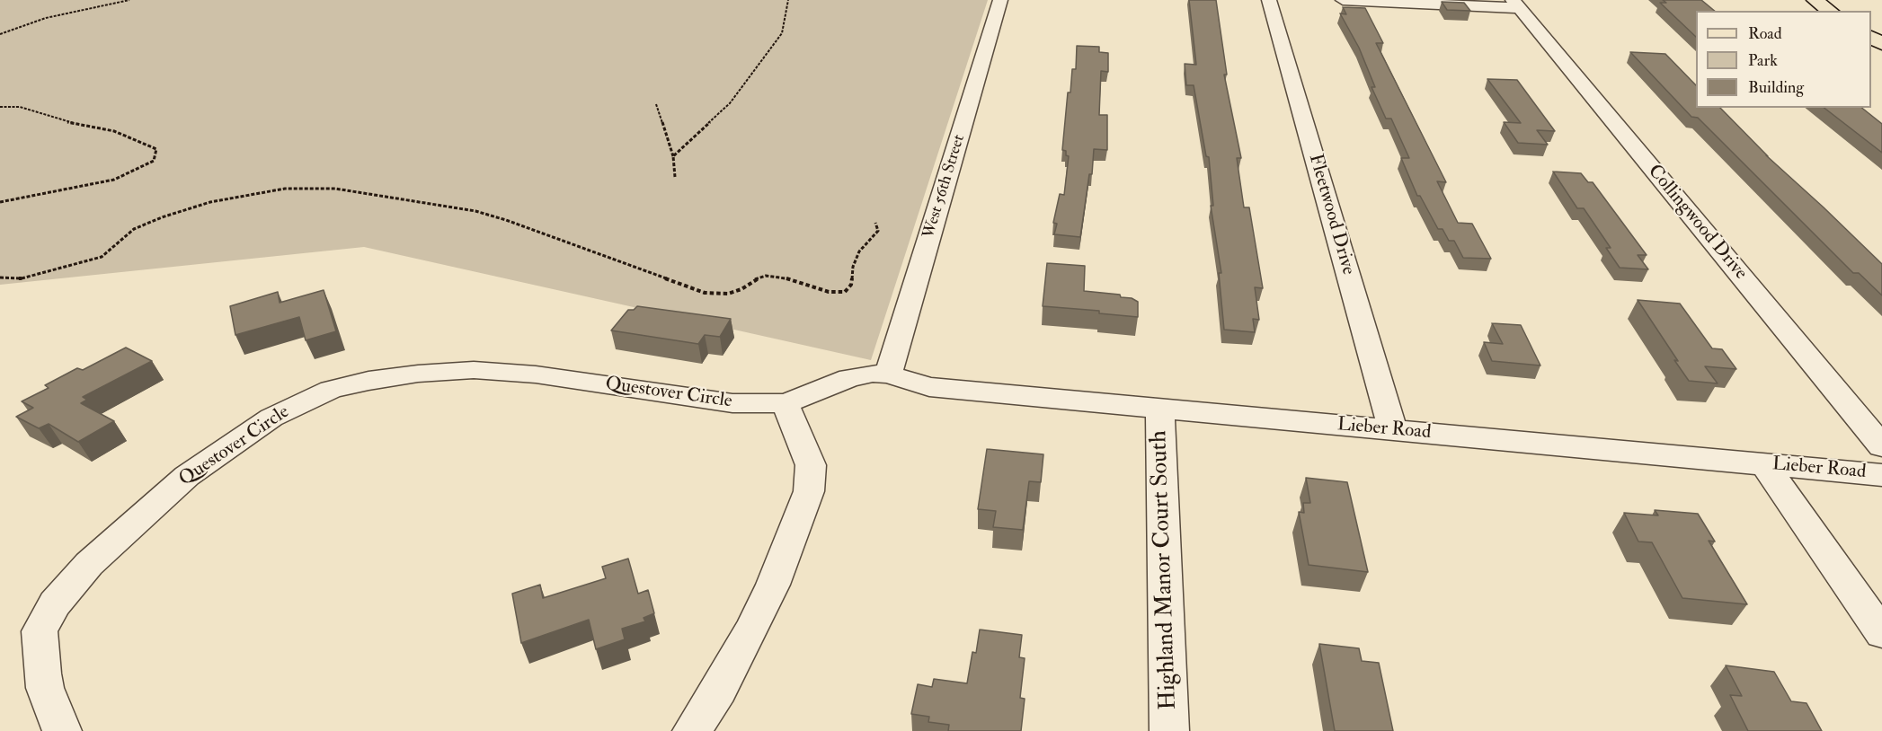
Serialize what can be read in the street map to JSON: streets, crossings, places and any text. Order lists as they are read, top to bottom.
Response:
{
  "streets": {
    "street": [
      "West 56th Street",
      "Fleetwood Drive",
      "Collingwood Drive",
      "Questover Circle",
      "Lieber Road",
      "Highland Manor Court South"
    ]
  },
  "crossings": [
    ["West 56th Street", "Questover Circle"],
    ["West 56th Street", "Lieber Road"],
    ["Fleetwood Drive", "Lieber Road"],
    ["Questover Circle", "Lieber Road"],
    ["Lieber Road", "Highland Manor Court South"]
  ],
  "legend": ["Road", "Park", "Building"]
}
